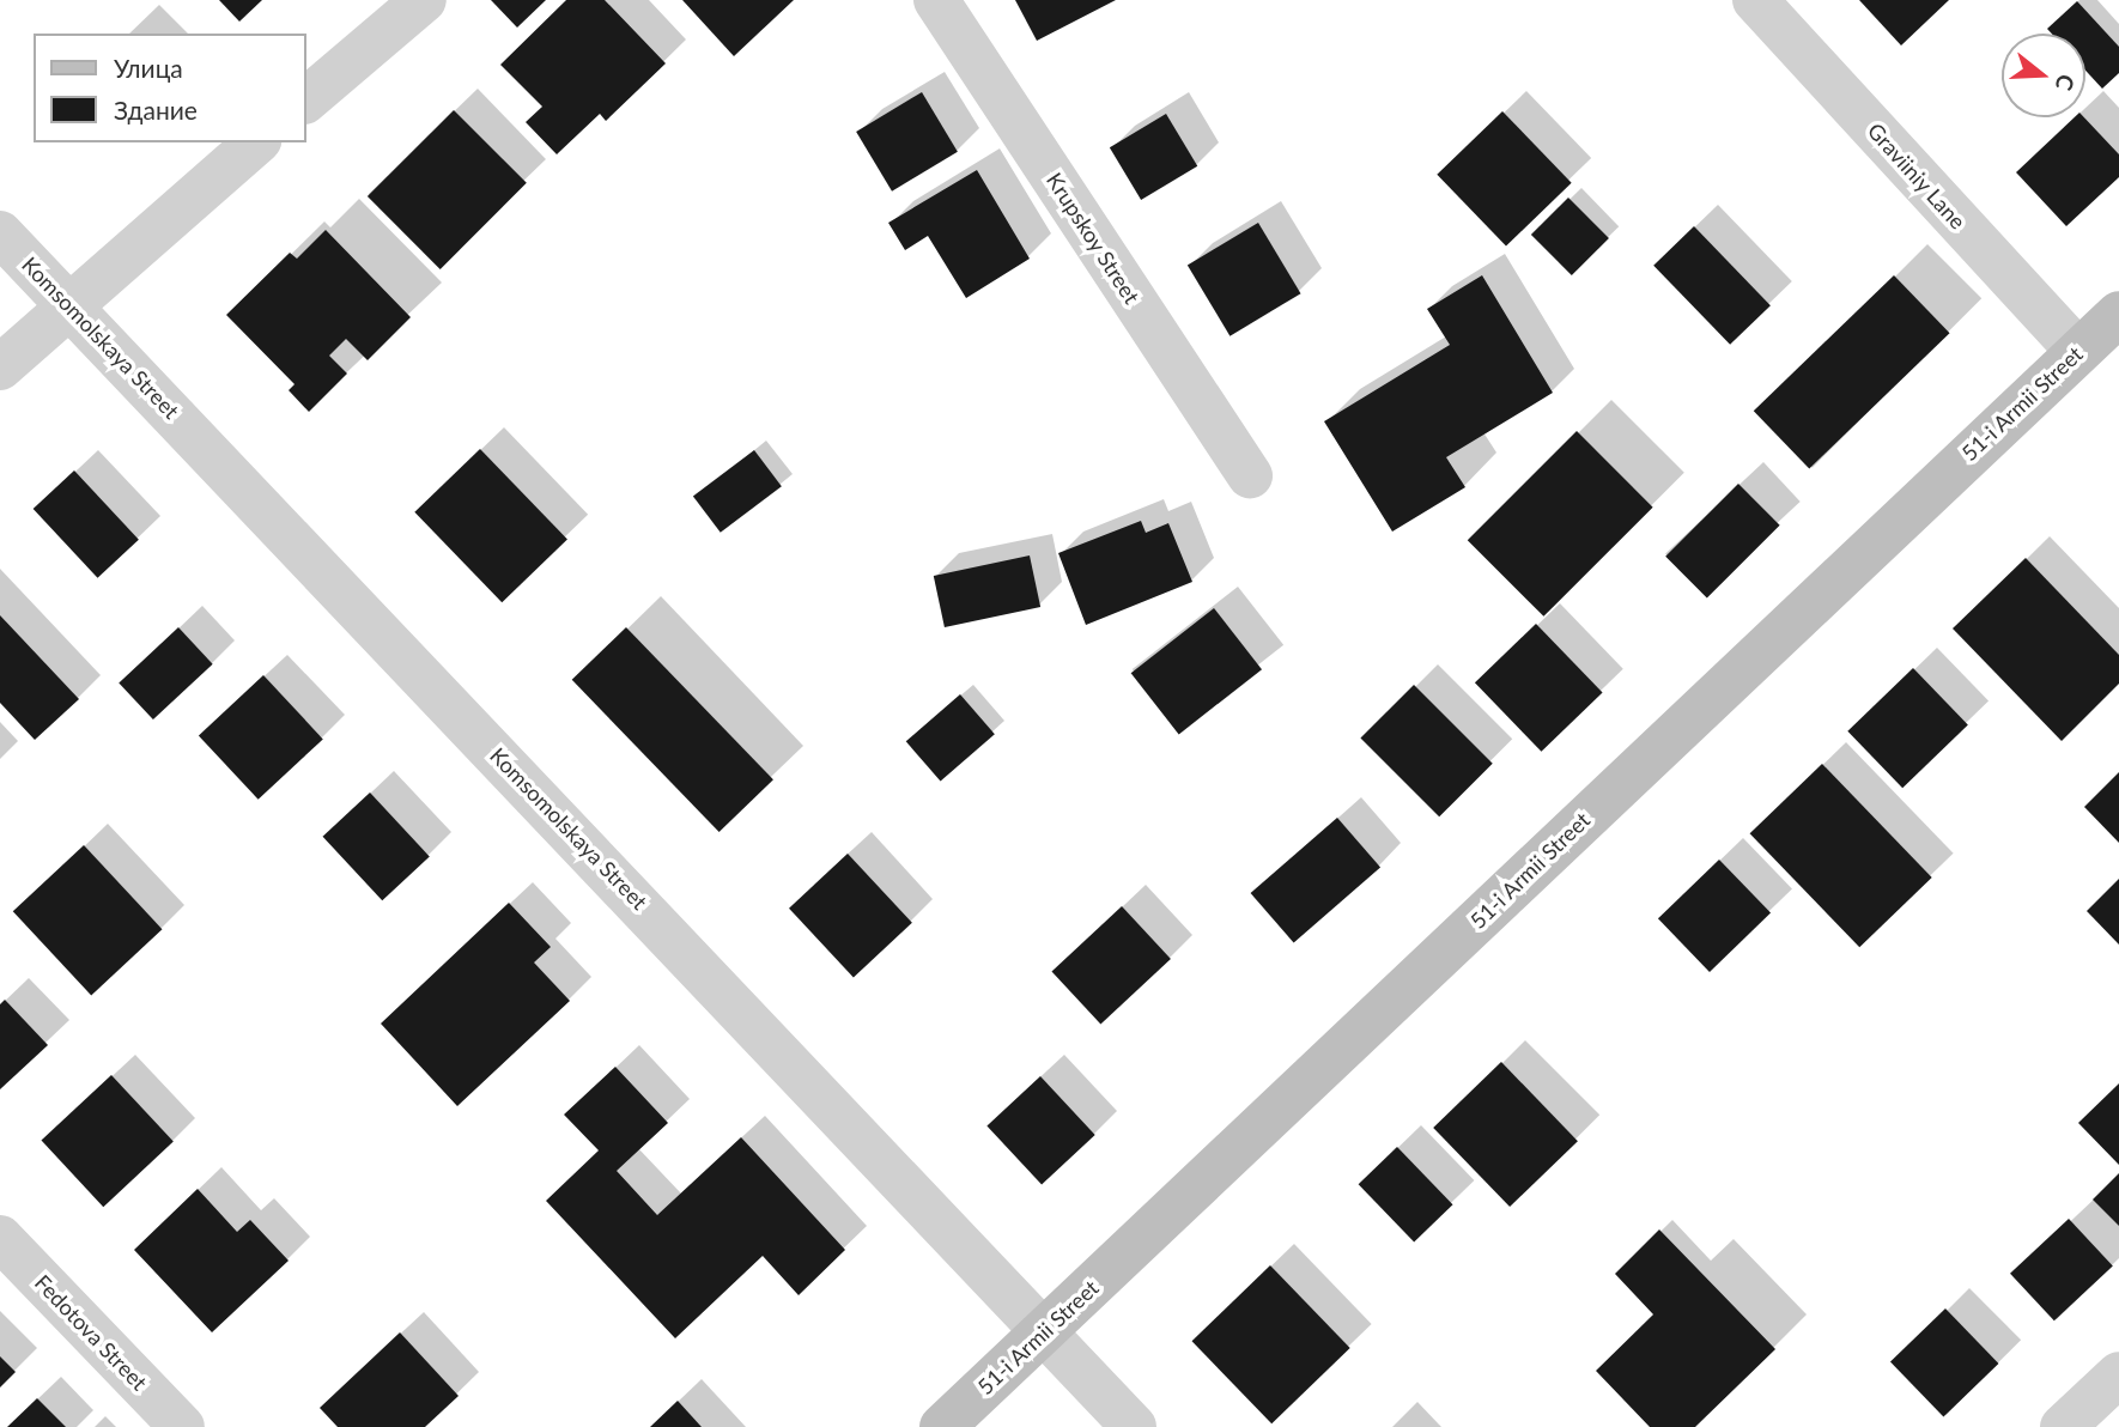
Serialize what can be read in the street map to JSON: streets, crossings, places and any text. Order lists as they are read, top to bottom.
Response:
{
  "streets": {
    "main road": ["51-i Armii Street"],
    "street": [
      "Graviiniy Lane",
      "Krupskoy Street",
      "Komsomolskaya Street",
      "Fedotova Street"
    ]
  },
  "crossings": [
    ["Graviiniy Lane", "51-i Armii Street"],
    ["Komsomolskaya Street", "51-i Armii Street"]
  ],
  "legend": ["Улица", "Здание"],
  "north": "right"
}
